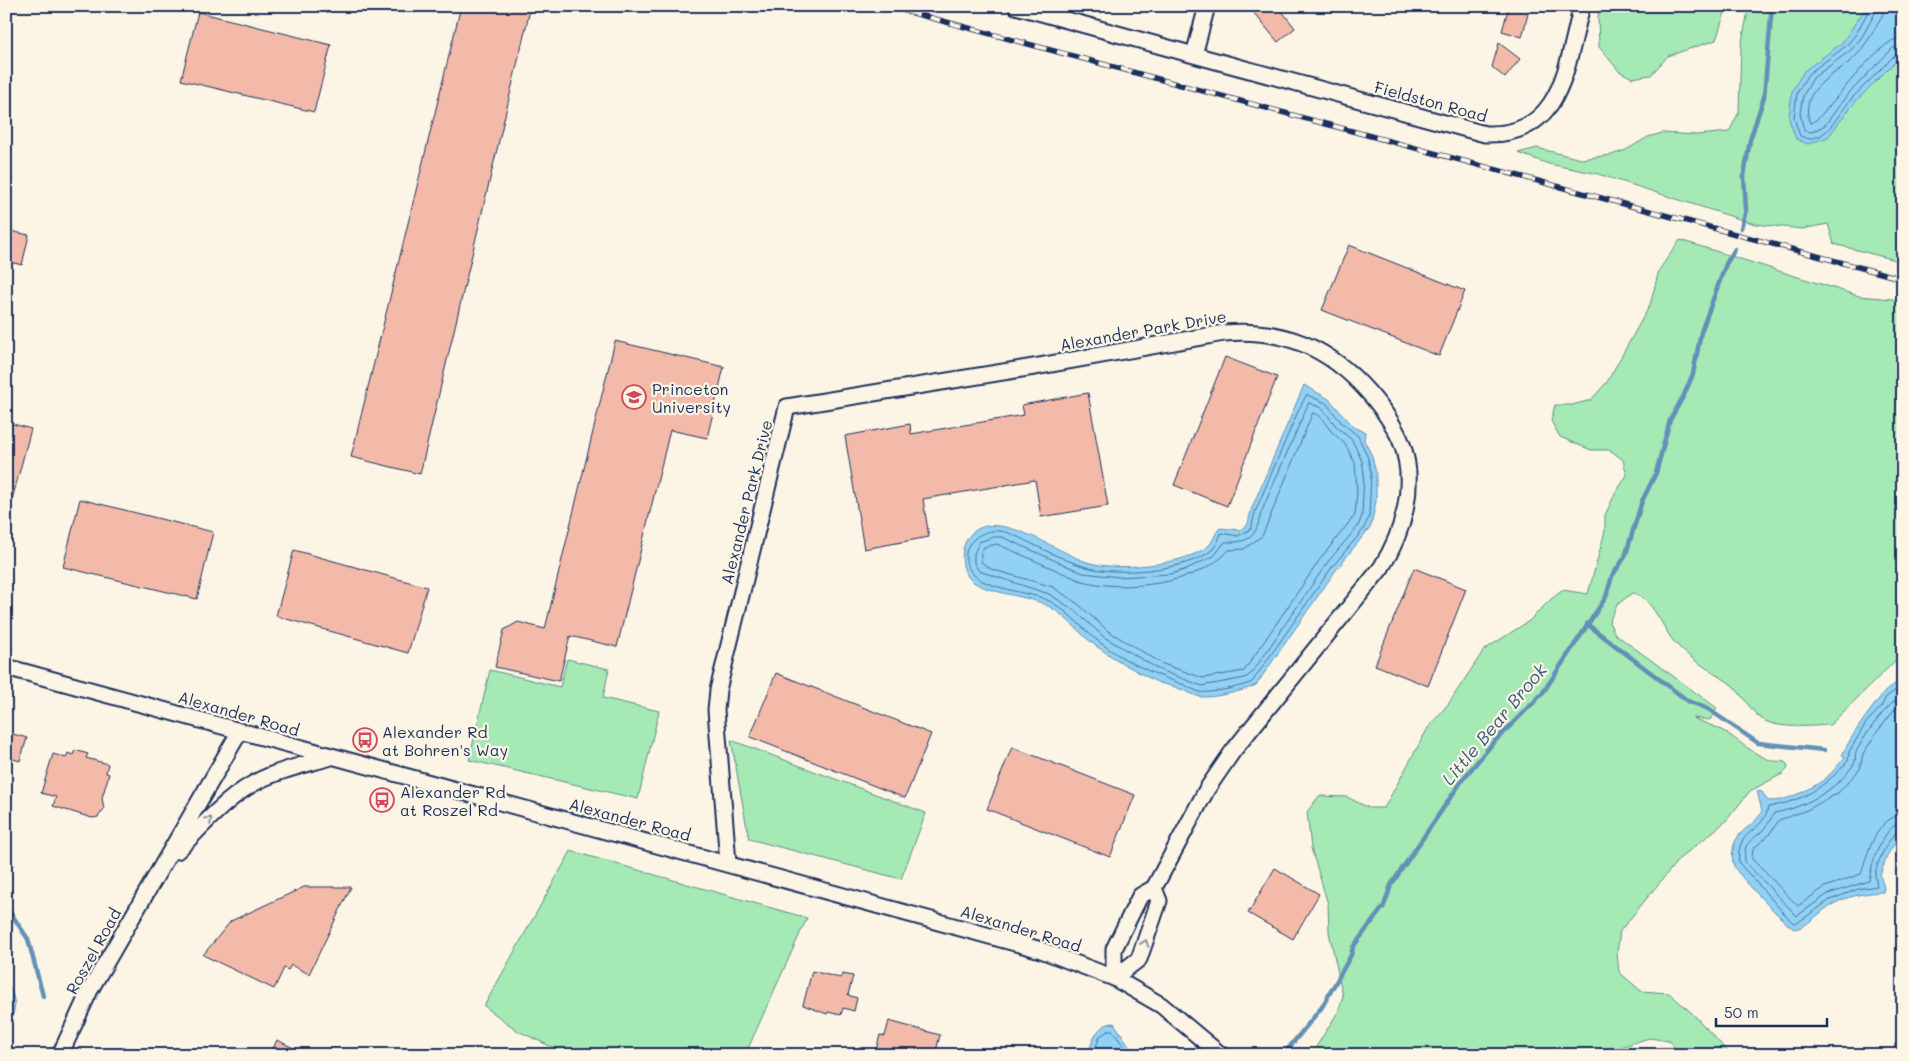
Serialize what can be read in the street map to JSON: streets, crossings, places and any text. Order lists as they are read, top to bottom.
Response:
{
  "streets": {
    "street": [
      "Fieldston Road",
      "Alexander Park Drive",
      "Alexander Road",
      "Roszel Road"
    ]
  },
  "crossings": [
    ["Alexander Park Drive", "Alexander Road"],
    ["Alexander Road", "Roszel Road"]
  ],
  "one_way": ["Roszel Road"],
  "water": ["Little Bear Brook"],
  "places": {
    "school or university": ["Princeton University"],
    "bus stop": ["Alexander Rd at Bohren's Way", "Alexander Rd at Roszel Rd"]
  },
  "scale_bar": "50 m"
}
